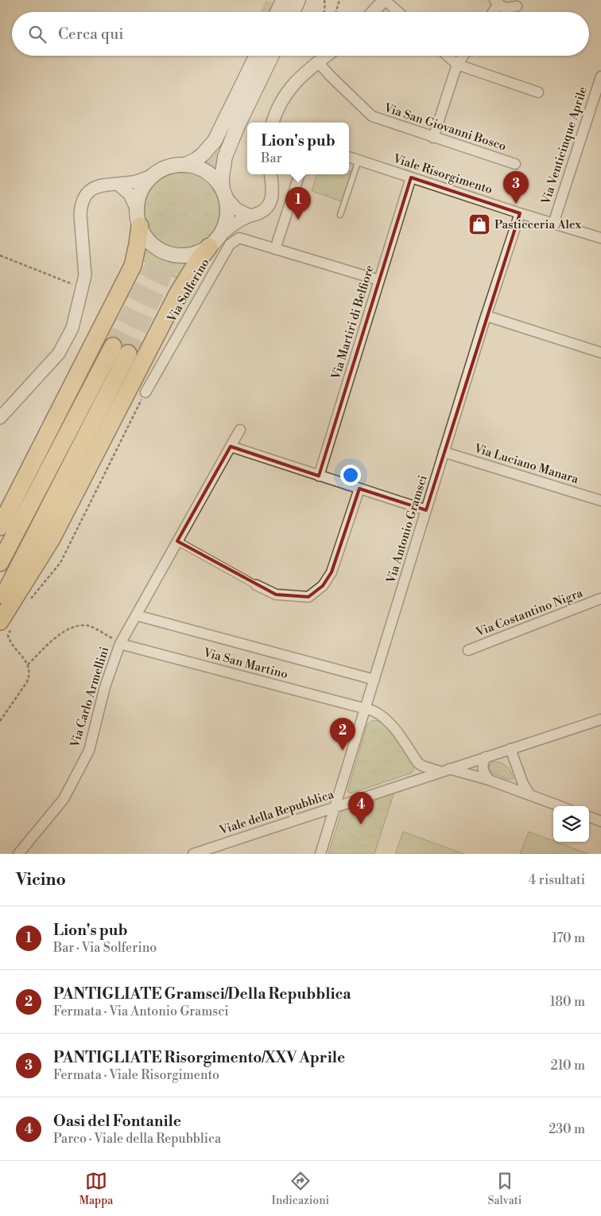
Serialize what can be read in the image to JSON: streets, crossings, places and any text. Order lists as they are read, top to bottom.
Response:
{
  "streets": {
    "street": [
      "Via San Giovanni Bosco",
      "Via Venticinque Aprile",
      "Viale Risorgimento",
      "Via Solferino",
      "Via Martiri di Belfiore",
      "Via Luciano Manara",
      "Via Antonio Gramsci",
      "Via Costantino Nigra",
      "Via San Martino",
      "Via Carlo Armellini",
      "Viale della Repubblica"
    ]
  },
  "crossings": [
    ["Via Venticinque Aprile", "Viale Risorgimento"],
    ["Viale Risorgimento", "Via Martiri di Belfiore"],
    ["Viale Risorgimento", "Via Antonio Gramsci"],
    ["Via Solferino", "Via Martiri di Belfiore"],
    ["Via Luciano Manara", "Via Antonio Gramsci"],
    ["Via Antonio Gramsci", "Via San Martino"],
    ["Via Antonio Gramsci", "Viale della Repubblica"],
    ["Via San Martino", "Via Carlo Armellini"]
  ],
  "places": {
    "shop": ["Pasticceria Alex"]
  },
  "page": {
    "search": "Cerca qui",
    "popup": ["Lion's pub", "Bar"],
    "pins": [
      "3",
      "1",
      "2",
      "4"
    ],
    "heading": ["Vicino", "4 risultati"],
    "list": [
      {
        "mark": "1",
        "name": "Lion's pub",
        "note": "Bar · Via Solferino",
        "value": "170 m"
      },
      {
        "mark": "2",
        "name": "PANTIGLIATE Gramsci/Della Repubblica",
        "note": "Fermata · Via Antonio Gramsci",
        "value": "180 m"
      },
      {
        "mark": "3",
        "name": "PANTIGLIATE Risorgimento/XXV Aprile",
        "note": "Fermata · Viale Risorgimento",
        "value": "210 m"
      },
      {
        "mark": "4",
        "name": "Oasi del Fontanile",
        "note": "Parco · Viale della Repubblica",
        "value": "230 m"
      }
    ],
    "nav": ["Mappa", "Indicazioni", "Salvati"]
  }
}
